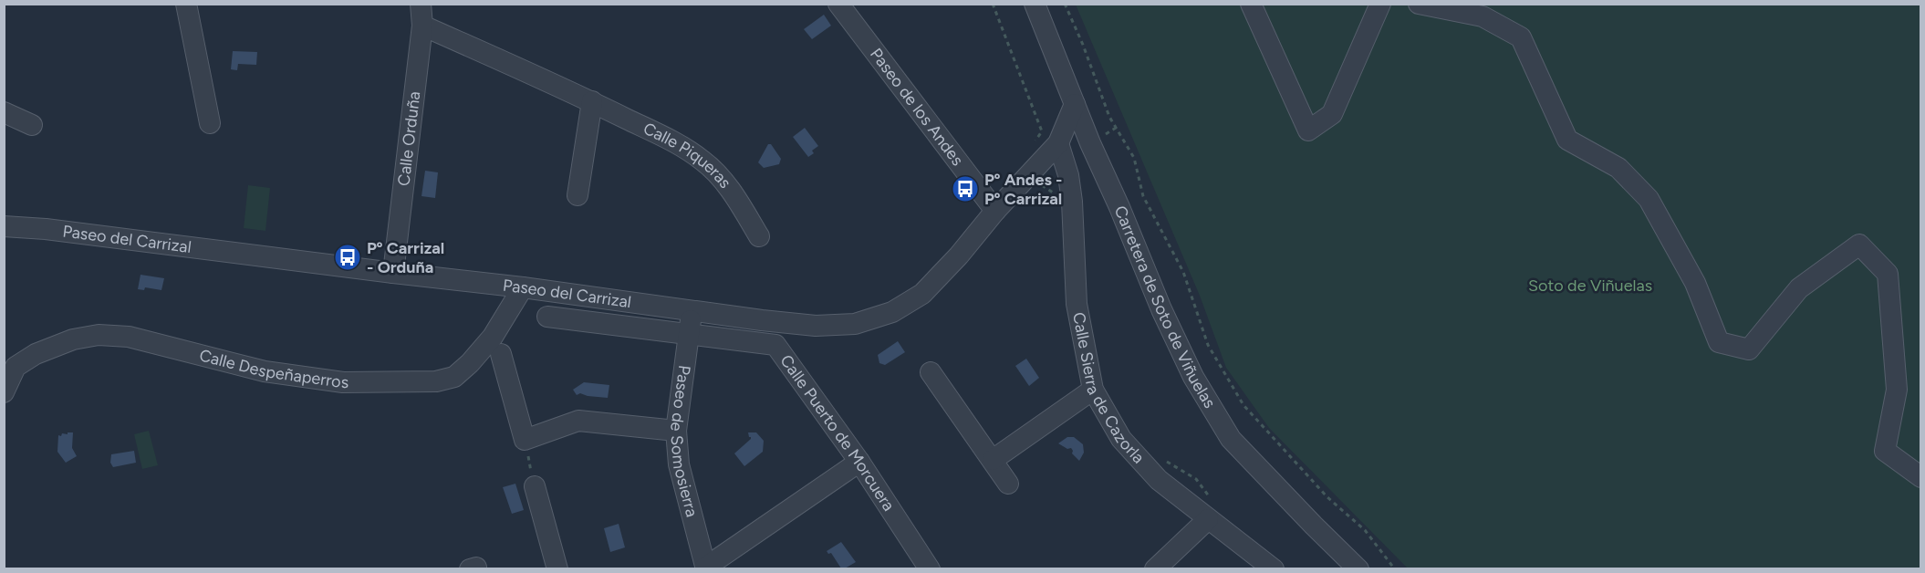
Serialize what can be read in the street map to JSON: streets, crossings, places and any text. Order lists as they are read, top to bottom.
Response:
{
  "streets": {
    "street": [
      "Paseo de los Andes",
      "Calle Orduña",
      "Calle Piqueras",
      "Paseo del Carrizal",
      "Carretera de Soto de Viñuelas",
      "Calle Despeñaperros",
      "Calle Sierra de Cazorla",
      "Calle Puerto de Morcuera",
      "Paseo de Somosierra"
    ]
  },
  "crossings": [
    ["Paseo de los Andes", "Paseo del Carrizal"],
    ["Calle Orduña", "Calle Piqueras"],
    ["Calle Orduña", "Paseo del Carrizal"],
    ["Paseo del Carrizal", "Carretera de Soto de Viñuelas"],
    ["Paseo del Carrizal", "Calle Despeñaperros"],
    ["Paseo del Carrizal", "Calle Sierra de Cazorla"],
    ["Paseo del Carrizal", "Paseo de Somosierra"],
    ["Calle Puerto de Morcuera", "Paseo de Somosierra"]
  ],
  "parks": ["Soto de Viñuelas"],
  "places": {
    "bus stop": ["Pº Andes - Pº Carrizal", "Pº Carrizal - Orduña"]
  }
}
